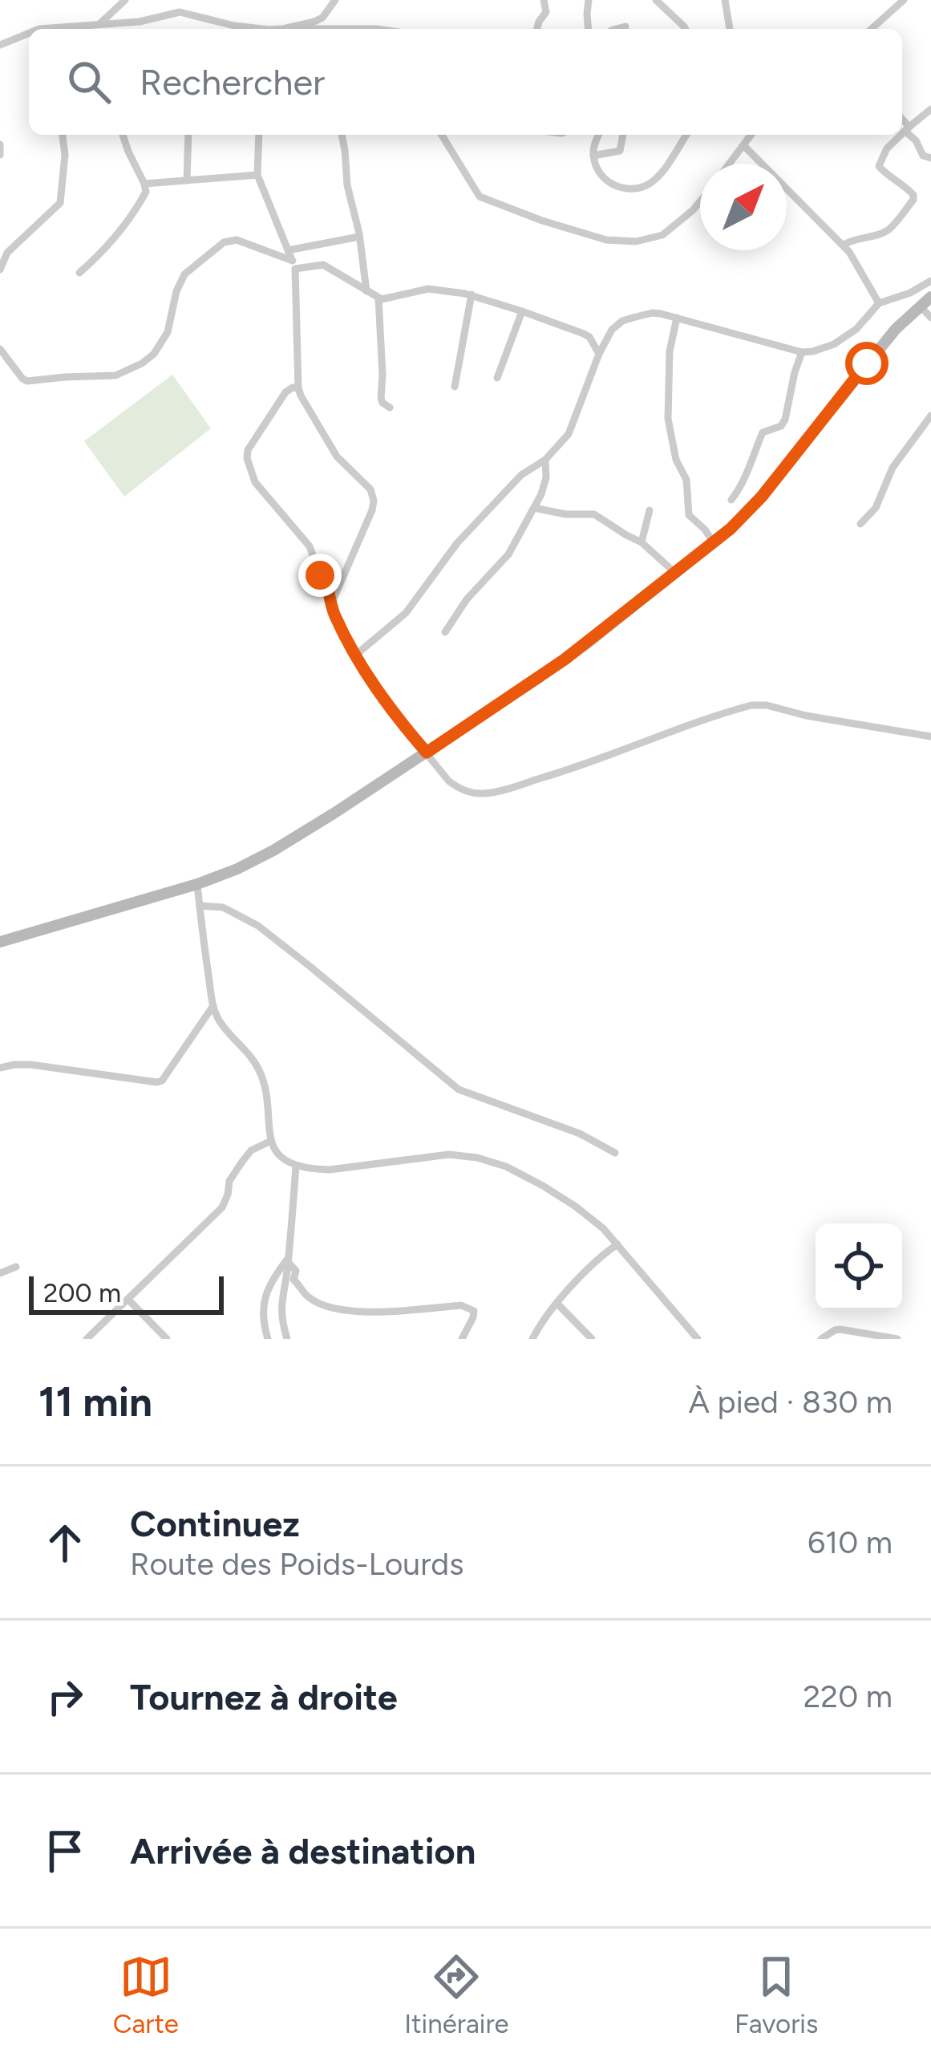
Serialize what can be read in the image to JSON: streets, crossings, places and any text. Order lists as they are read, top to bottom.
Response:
{
  "scale_bar": "200 m",
  "north": "top right",
  "page": {
    "search": "Rechercher",
    "scale": "200 m",
    "heading": ["11 min", "À pied · 830 m"],
    "list": [
      ["Continuez", "Route des Poids-Lourds", "610 m"],
      ["Tournez à droite", "220 m"],
      "Arrivée à destination"
    ],
    "nav": ["Carte", "Itinéraire", "Favoris"]
  }
}
